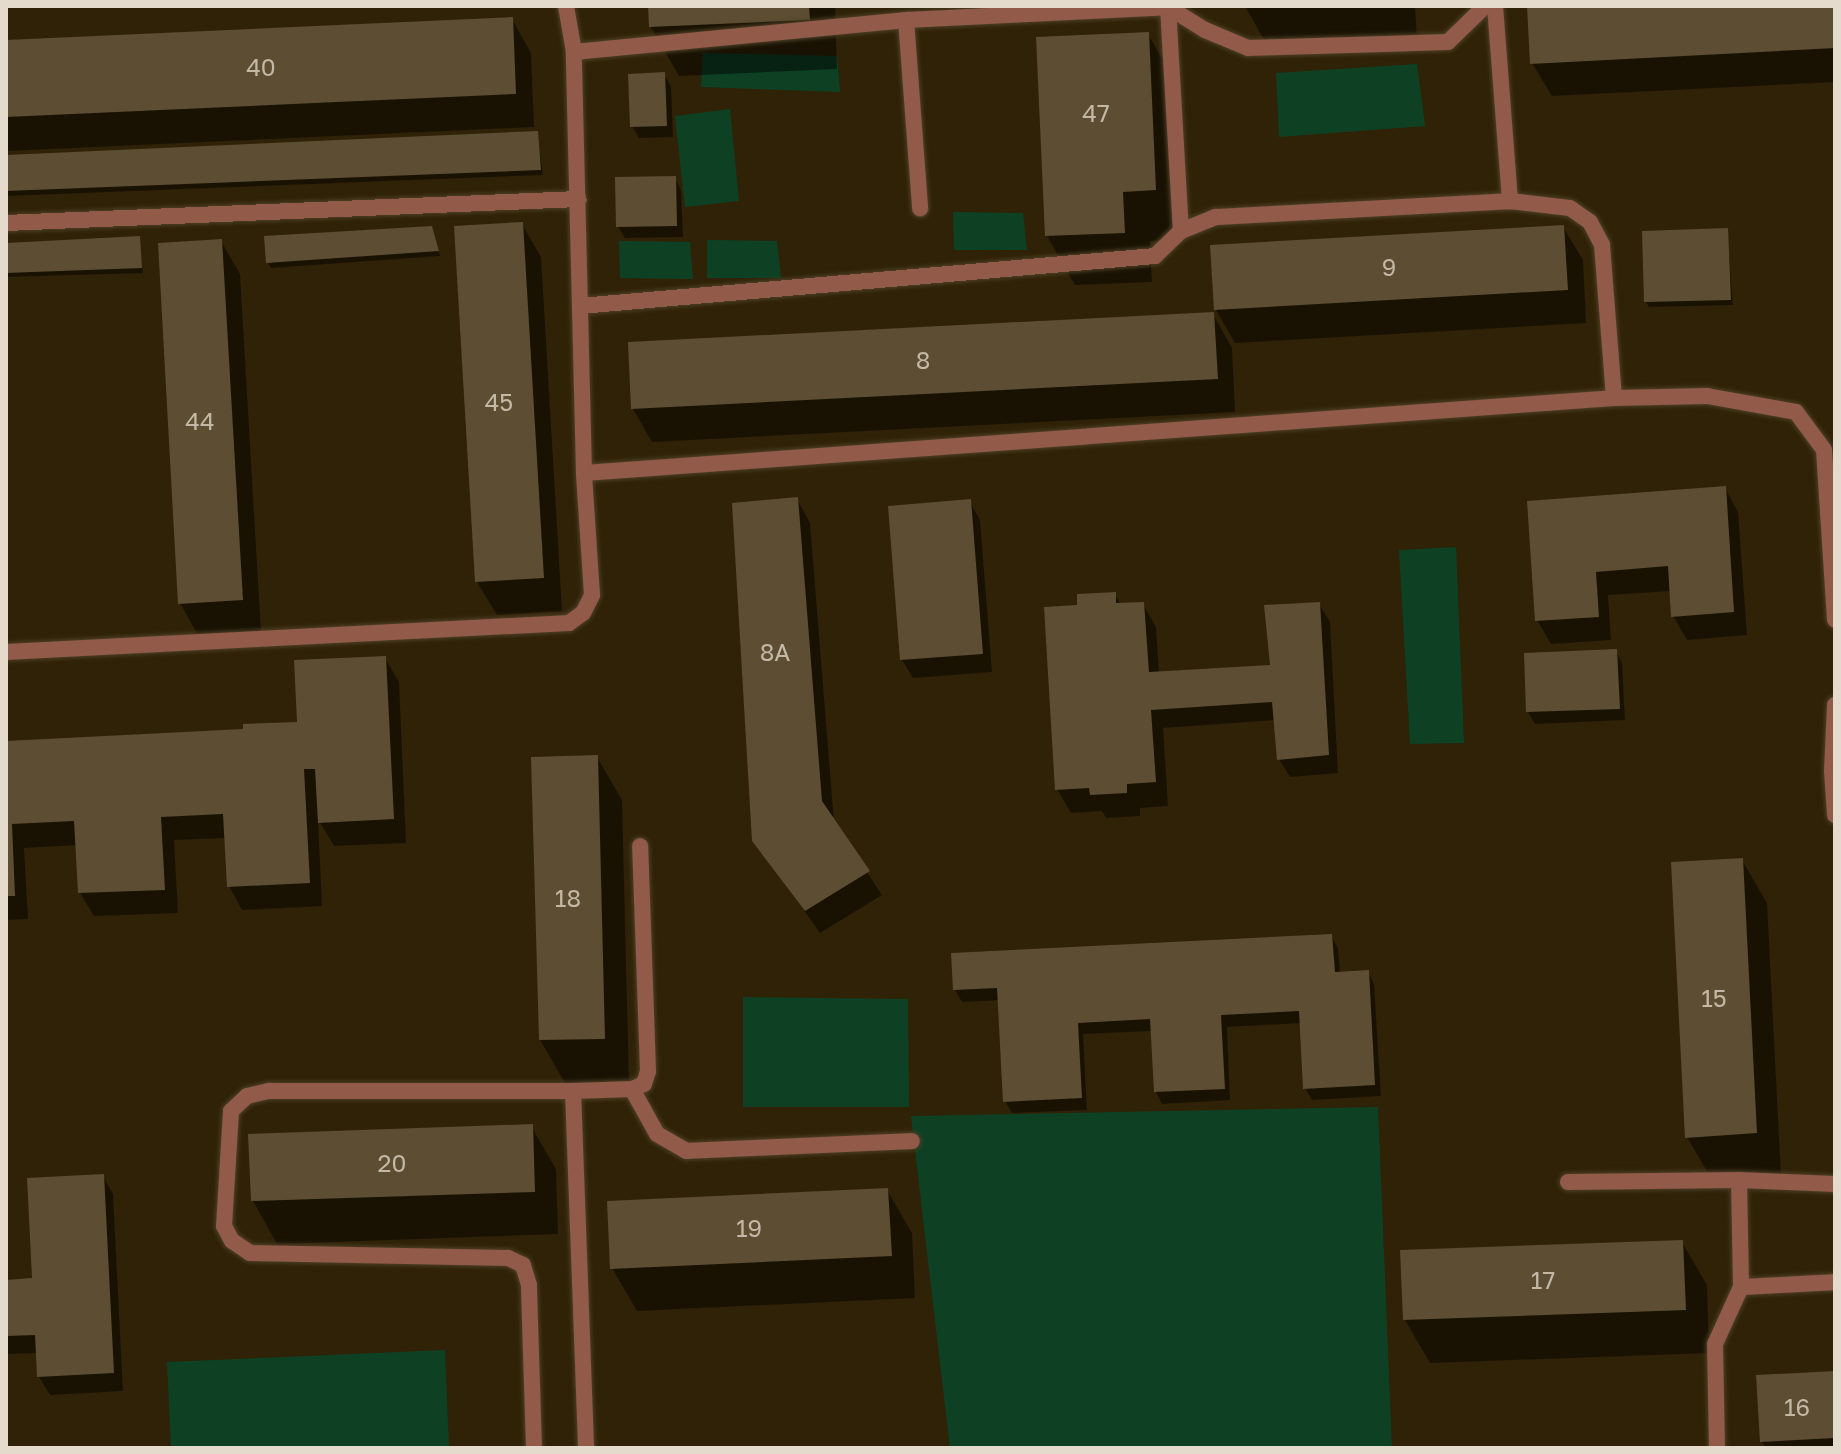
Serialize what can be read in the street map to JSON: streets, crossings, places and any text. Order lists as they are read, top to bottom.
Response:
{
  "house_numbers": [
    "40",
    "47",
    "9",
    "8",
    "45",
    "44",
    "8А",
    "18",
    "15",
    "20",
    "19",
    "17",
    "16"
  ]
}
